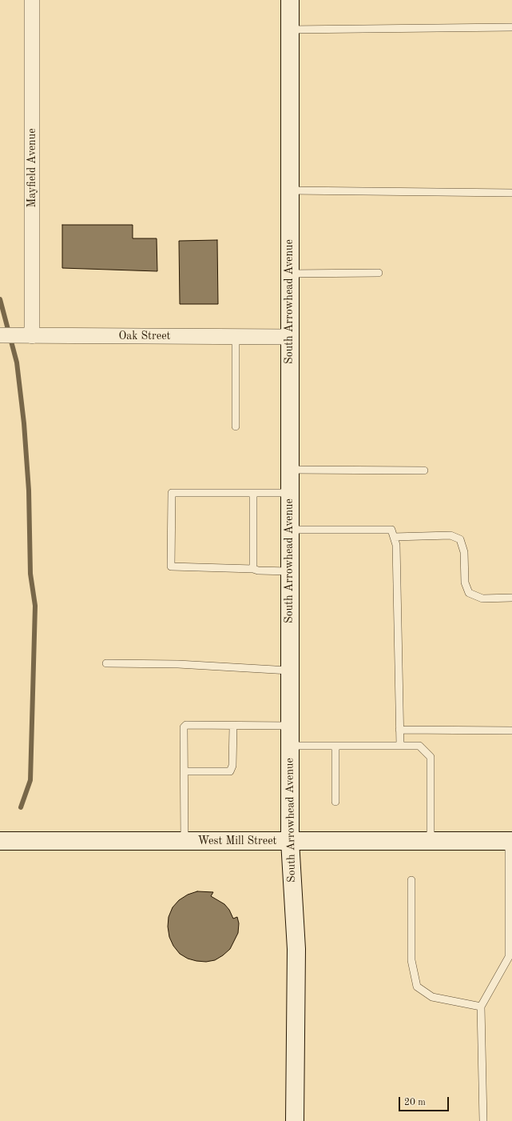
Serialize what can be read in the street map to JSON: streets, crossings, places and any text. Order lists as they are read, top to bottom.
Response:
{
  "streets": {
    "main road": ["South Arrowhead Avenue", "West Mill Street"],
    "street": ["Mayfield Avenue", "Oak Street"]
  },
  "crossings": [
    ["Mayfield Avenue", "Oak Street"],
    ["South Arrowhead Avenue", "Oak Street"],
    ["South Arrowhead Avenue", "West Mill Street"]
  ],
  "scale_bar": "20 m"
}
